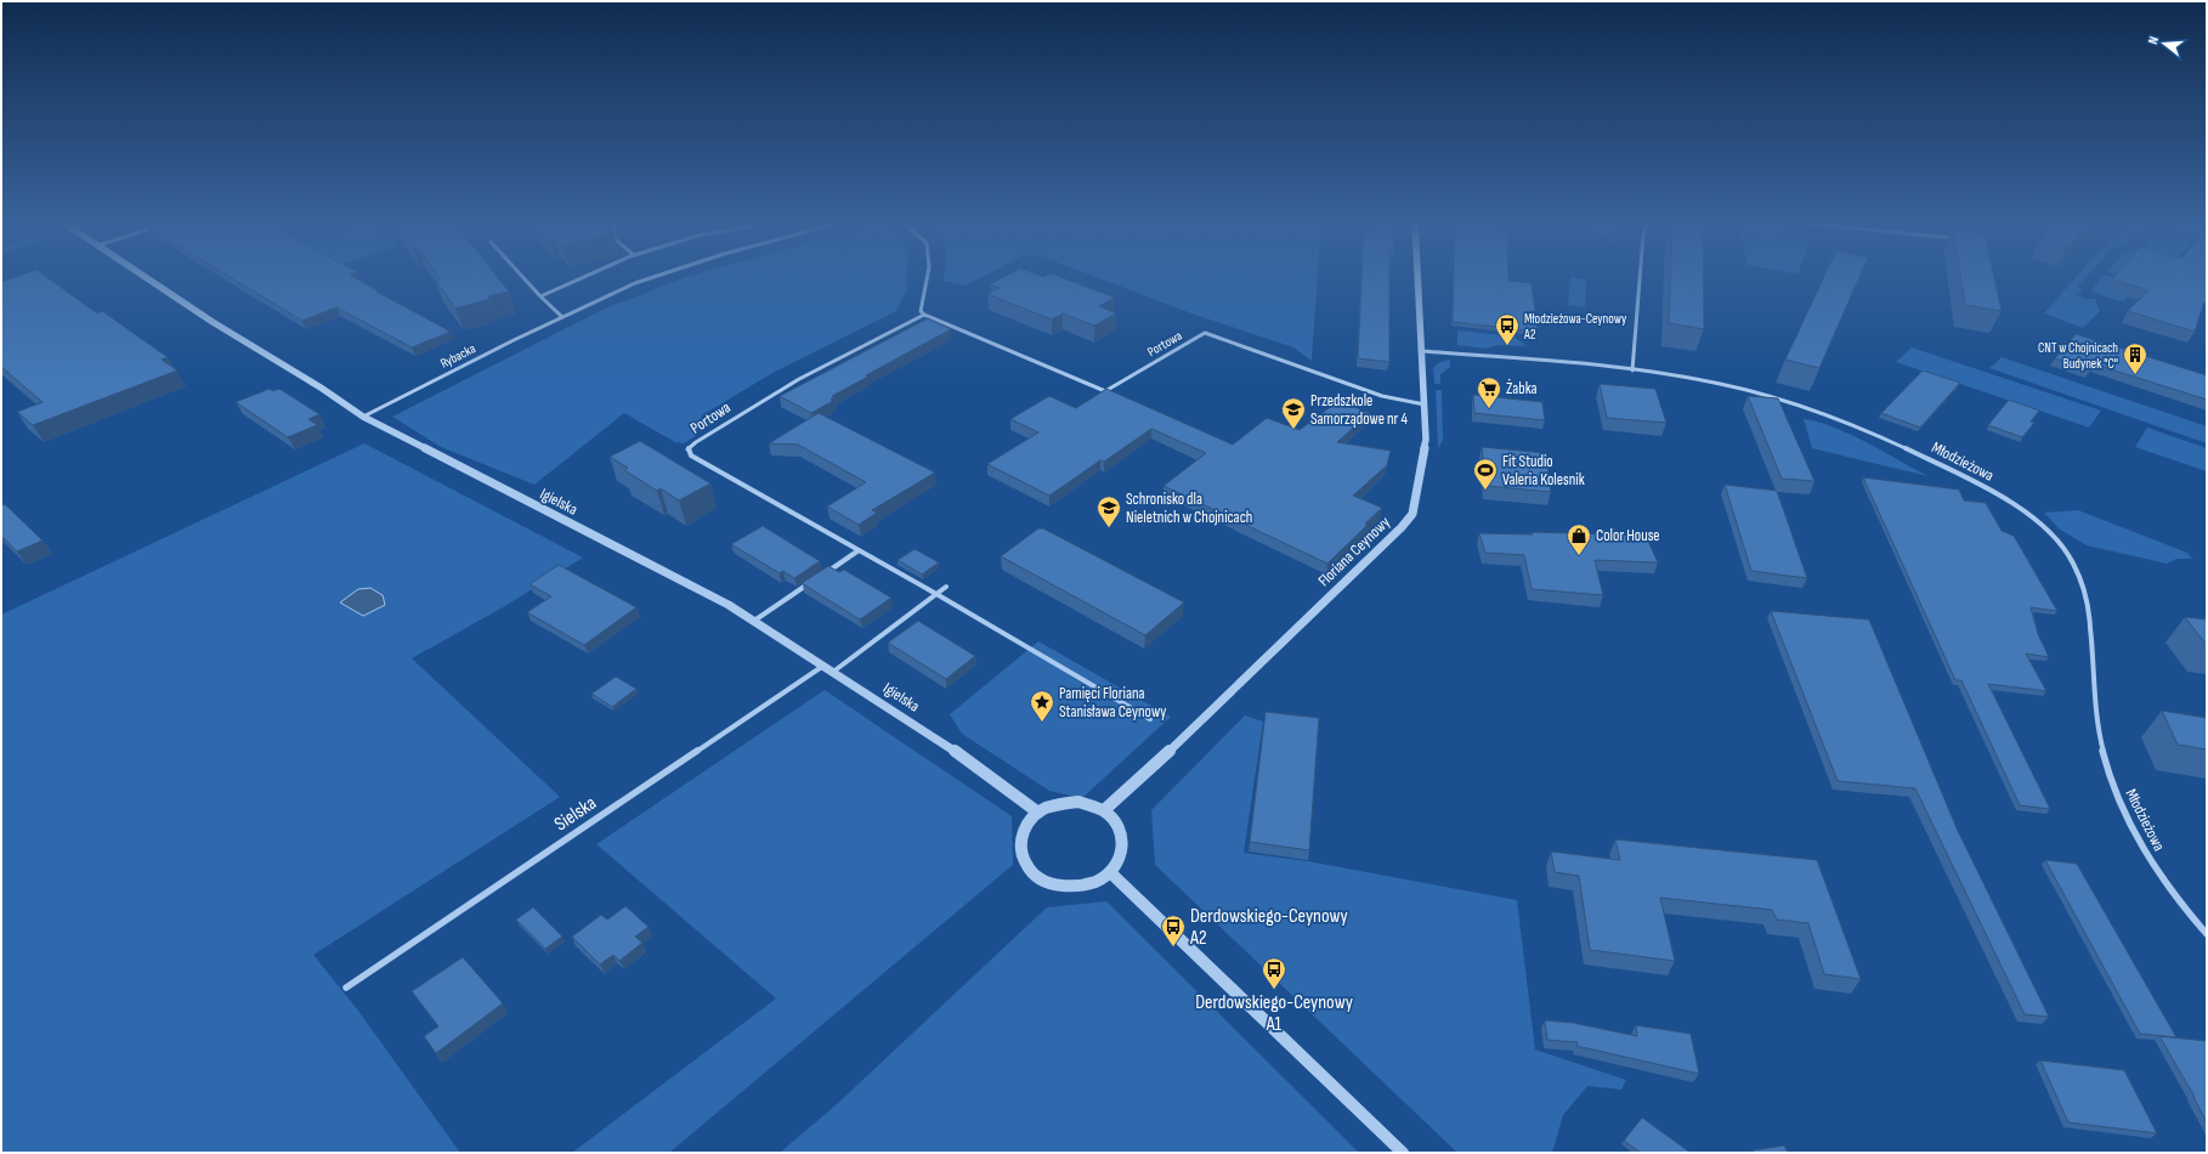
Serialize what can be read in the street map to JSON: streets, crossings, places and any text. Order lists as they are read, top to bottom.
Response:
{
  "streets": {
    "street": [
      "Portowa",
      "Rybacka",
      "Młodzieżowa",
      "Igielska",
      "Floriana Ceynowy",
      "Sielska"
    ]
  },
  "crossings": [
    ["Portowa", "Floriana Ceynowy"],
    ["Rybacka", "Igielska"],
    ["Młodzieżowa", "Floriana Ceynowy"],
    ["Igielska", "Floriana Ceynowy"],
    ["Igielska", "Sielska"]
  ],
  "places": {
    "bus stop": ["Młodzieżowa-Ceynowy A2", "Derdowskiego-Ceynowy A2", "Derdowskiego-Ceynowy A1"],
    "building": ["CNT w Chojnicach Budynek \"C\""],
    "supermarket": ["Żabka"],
    "school or university": ["Przedszkole Samorządowe nr 4", "Schronisko dla Nieletnich w Chojnicach"],
    "sports": ["Fit Studio Valeria Kolesnik"],
    "shop": ["Color House"],
    "place": ["Pamięci Floriana Stanisława Ceynowy"]
  },
  "north": "left"
}
